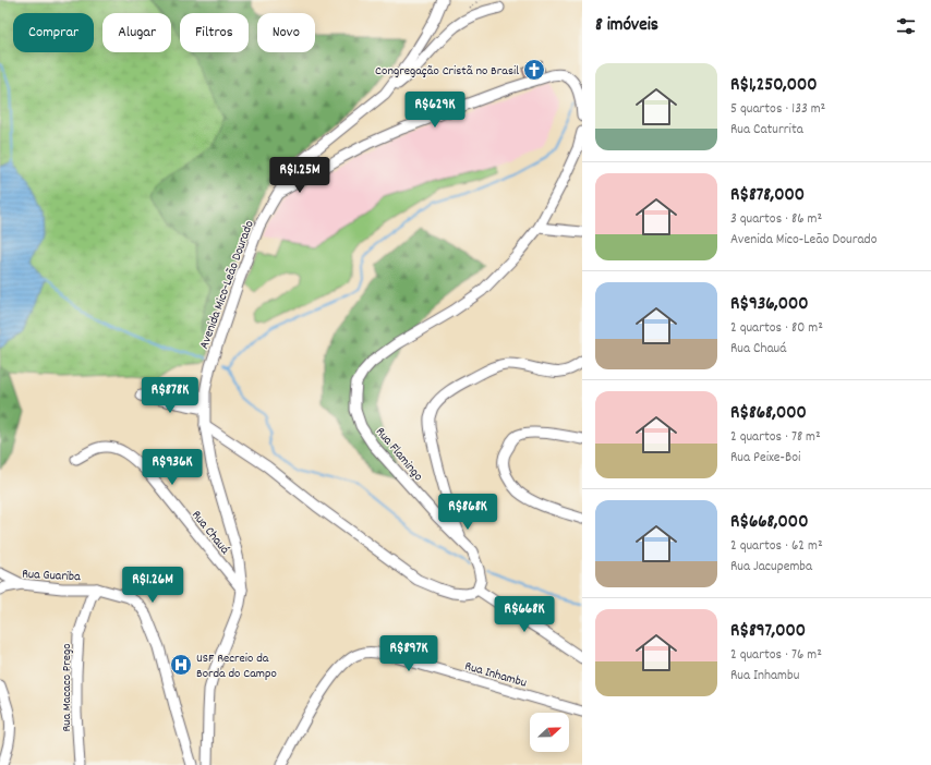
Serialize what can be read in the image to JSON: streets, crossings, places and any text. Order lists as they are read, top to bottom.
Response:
{
  "streets": {
    "street": [
      "Avenida Mico-Leão Dourado",
      "Rua Flamingo",
      "Rua Chauá",
      "Rua Guariba",
      "Rua Inhambu",
      "Rua Macaco Prego"
    ]
  },
  "crossings": [
    ["Avenida Mico-Leão Dourado", "Rua Chauá"],
    ["Rua Guariba", "Rua Macaco Prego"]
  ],
  "places": {
    "church": ["Congregação Cristã no Brasil"],
    "hospital": ["USF Recreio da Borda do Campo"]
  },
  "north": "right",
  "page": {
    "heading": "8 imóveis",
    "chip": [
      "Comprar",
      "Alugar",
      "Filtros",
      "Novo"
    ],
    "list": [
      {
        "name": "R$1,250,000",
        "note": "5 quartos · 133 m² · Rua Caturrita"
      },
      {
        "name": "R$878,000",
        "note": "3 quartos · 86 m² · Avenida Mico-Leão Dourado"
      },
      {
        "name": "R$936,000",
        "note": "2 quartos · 80 m² · Rua Chauá"
      },
      {
        "name": "R$868,000",
        "note": "2 quartos · 78 m² · Rua Peixe-Boi"
      },
      {
        "name": "R$668,000",
        "note": "2 quartos · 62 m² · Rua Jacupemba"
      },
      {
        "name": "R$897,000",
        "note": "2 quartos · 76 m² · Rua Inhambu"
      }
    ],
    "price": [
      "R$629K",
      "R$1.25M",
      "R$878K",
      "R$936K",
      "R$868K",
      "R$1.26M",
      "R$668K",
      "R$897K"
    ]
  }
}
